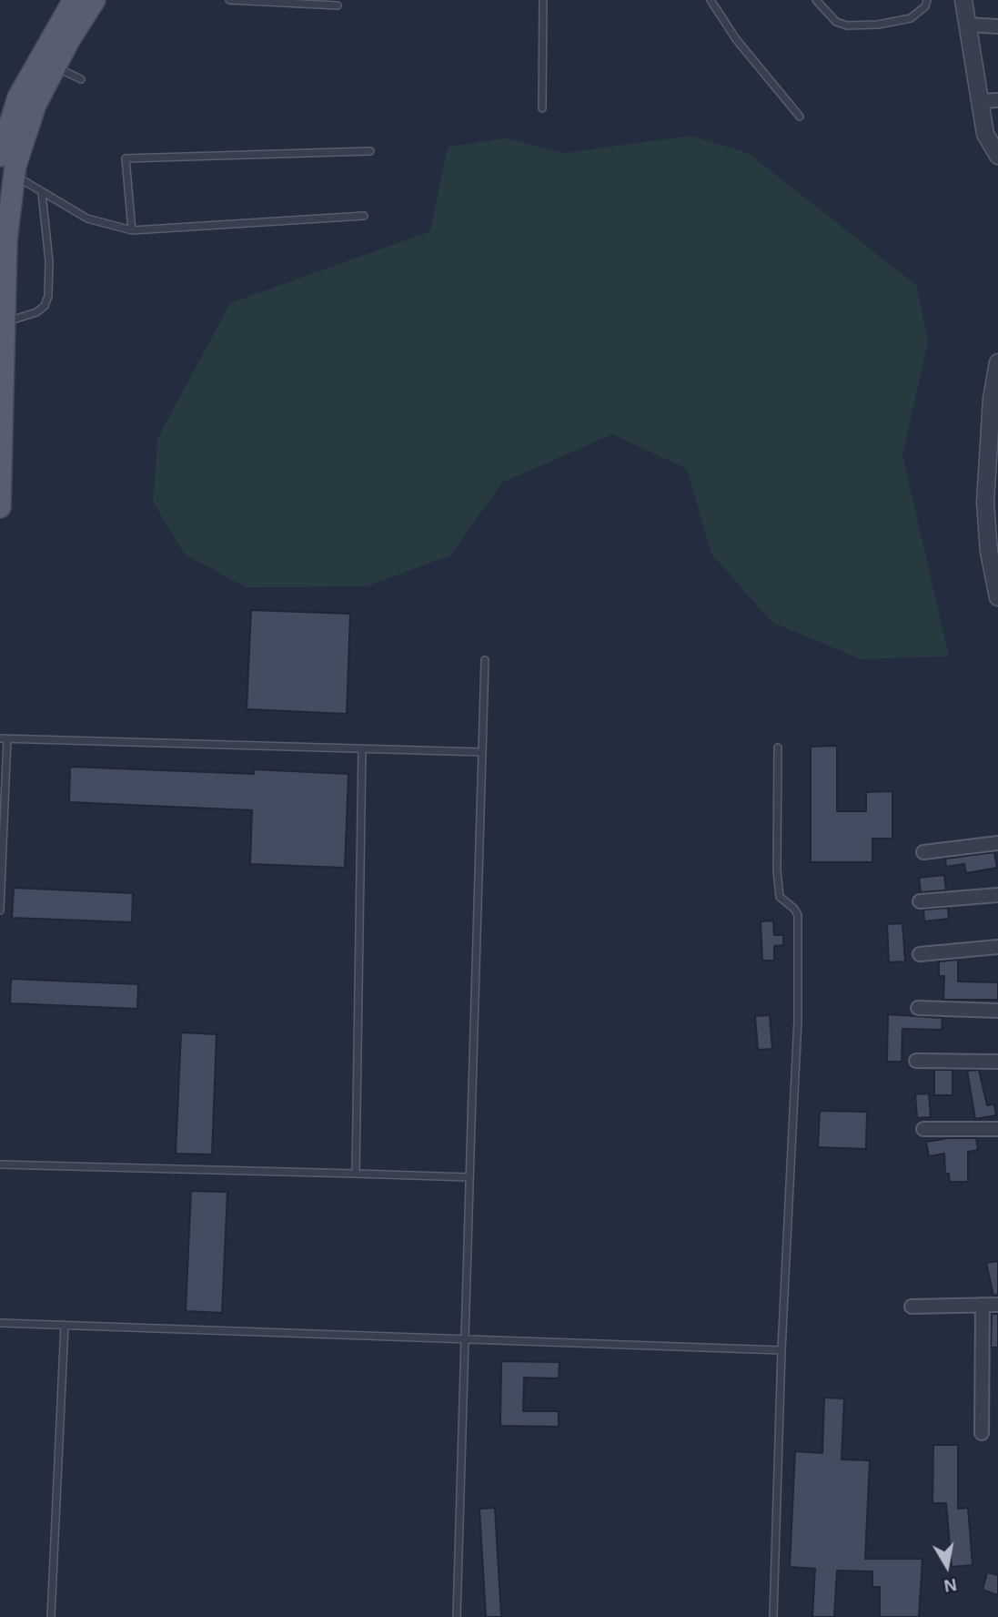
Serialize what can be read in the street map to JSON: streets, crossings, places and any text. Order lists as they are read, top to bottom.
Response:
{
  "north": "bottom"
}
